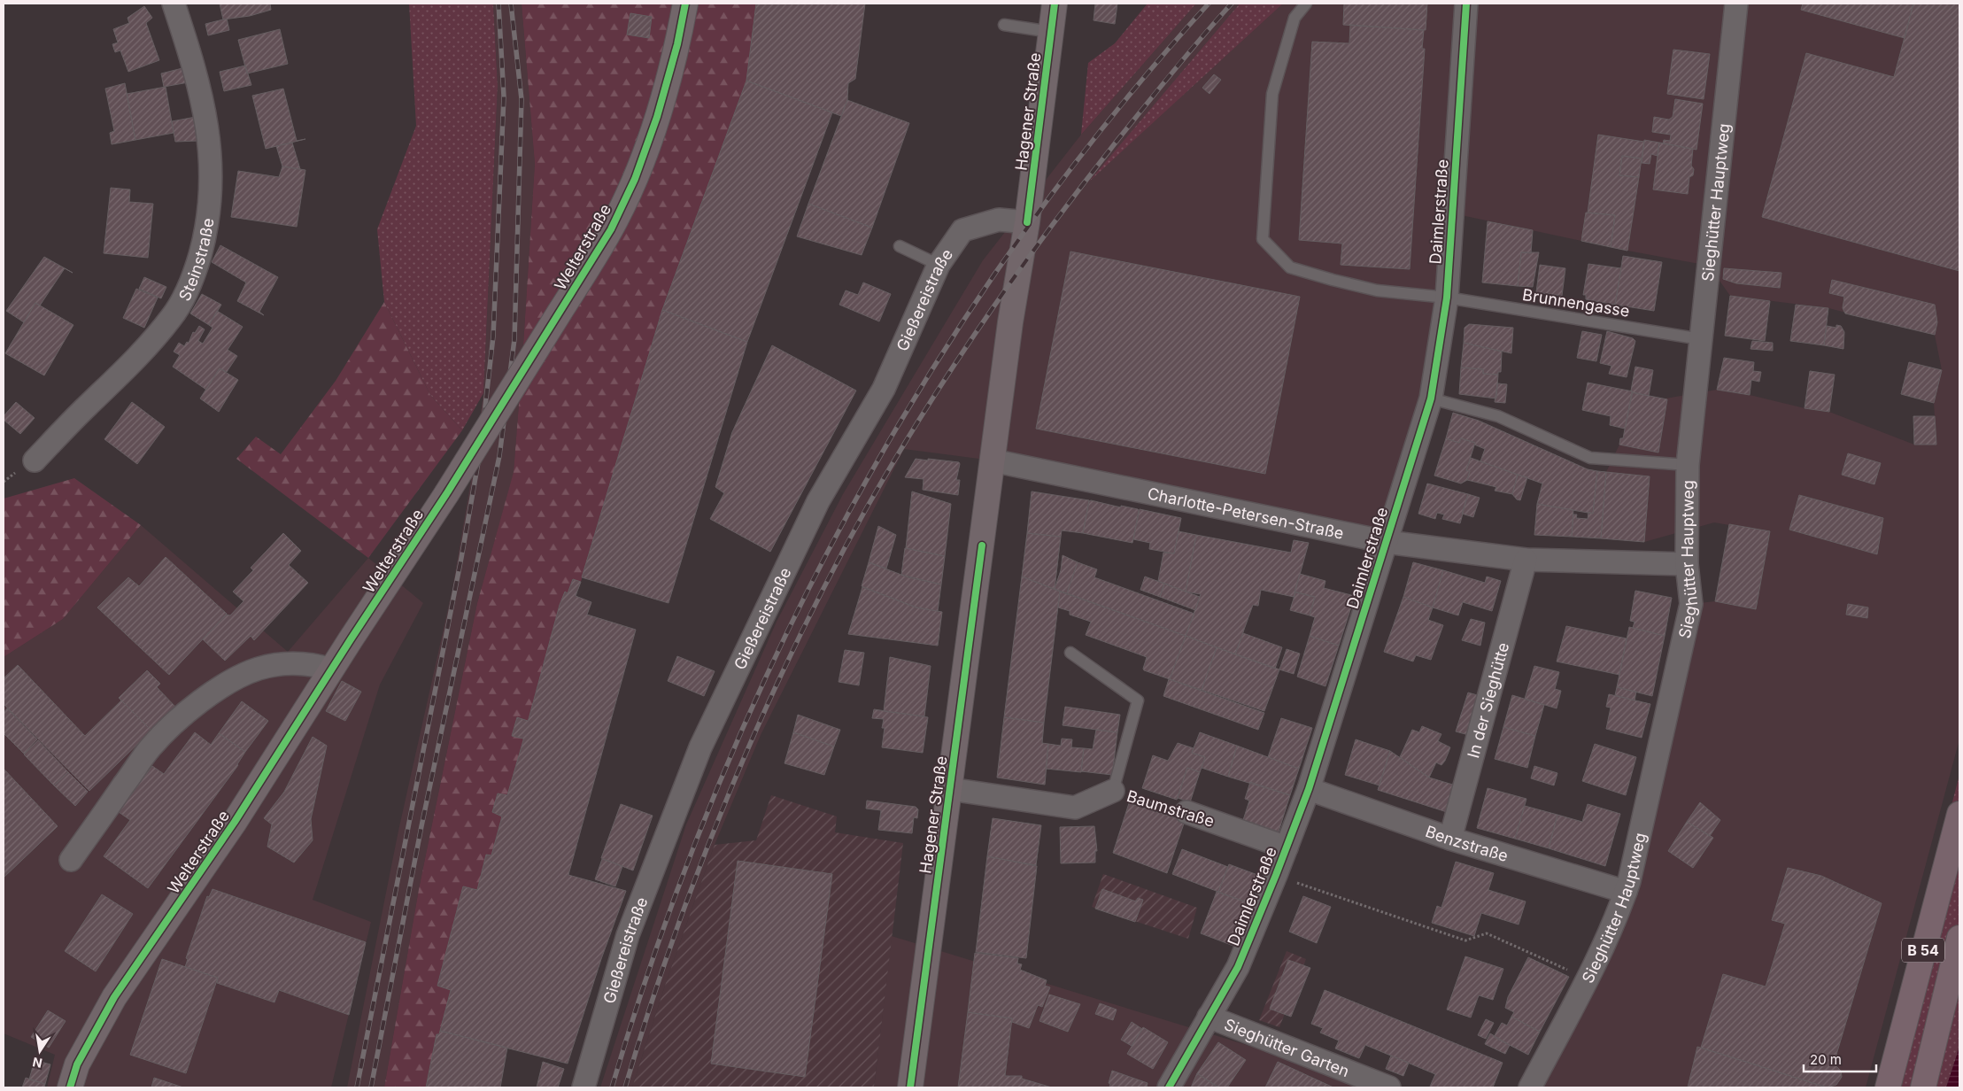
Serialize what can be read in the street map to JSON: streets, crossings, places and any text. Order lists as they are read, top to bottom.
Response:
{
  "streets": {
    "highway": ["B 54"],
    "street": [
      "Hagener Straße",
      "Sieghütter Hauptweg",
      "Daimlerstraße",
      "Welterstraße",
      "Steinstraße",
      "Gießereistraße",
      "Charlotte-Petersen-Straße",
      "In der Sieghütte",
      "Baumstraße",
      "Benzstraße",
      "Sieghütter Garten"
    ],
    "lane": ["Brunnengasse"]
  },
  "crossings": [
    ["Hagener Straße", "Gießereistraße"],
    ["Hagener Straße", "Charlotte-Petersen-Straße"],
    ["Hagener Straße", "Baumstraße"],
    ["Sieghütter Hauptweg", "Brunnengasse"],
    ["Sieghütter Hauptweg", "Charlotte-Petersen-Straße"],
    ["Sieghütter Hauptweg", "Benzstraße"],
    ["Daimlerstraße", "Brunnengasse"],
    ["Daimlerstraße", "Charlotte-Petersen-Straße"],
    ["Daimlerstraße", "Baumstraße"],
    ["Daimlerstraße", "Benzstraße"],
    ["Daimlerstraße", "Sieghütter Garten"],
    ["Charlotte-Petersen-Straße", "In der Sieghütte"],
    ["In der Sieghütte", "Benzstraße"]
  ],
  "scale_bar": "20 m",
  "north": "bottom"
}
